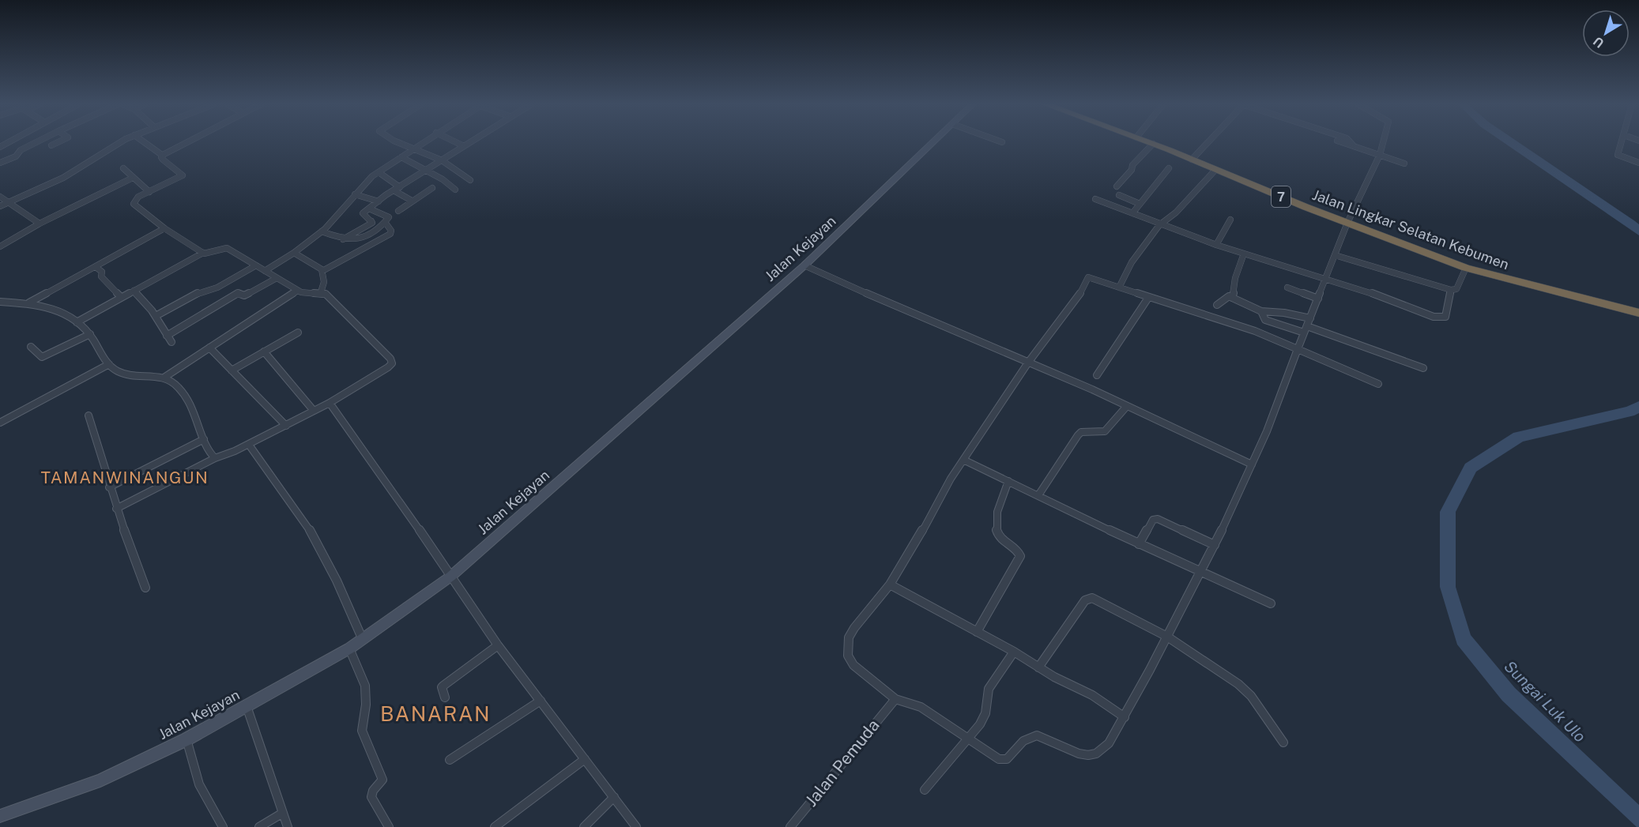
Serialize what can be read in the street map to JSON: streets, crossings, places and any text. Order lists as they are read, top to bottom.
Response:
{
  "streets": {
    "highway": ["7", "Jalan Lingkar Selatan Kebumen"],
    "main road": ["Jalan Kejayan"],
    "street": ["Jalan Pemuda"]
  },
  "districts": ["TAMANWINANGUN", "BANARAN"],
  "water": ["Sungai Luk Ulo"],
  "north": "bottom left"
}
